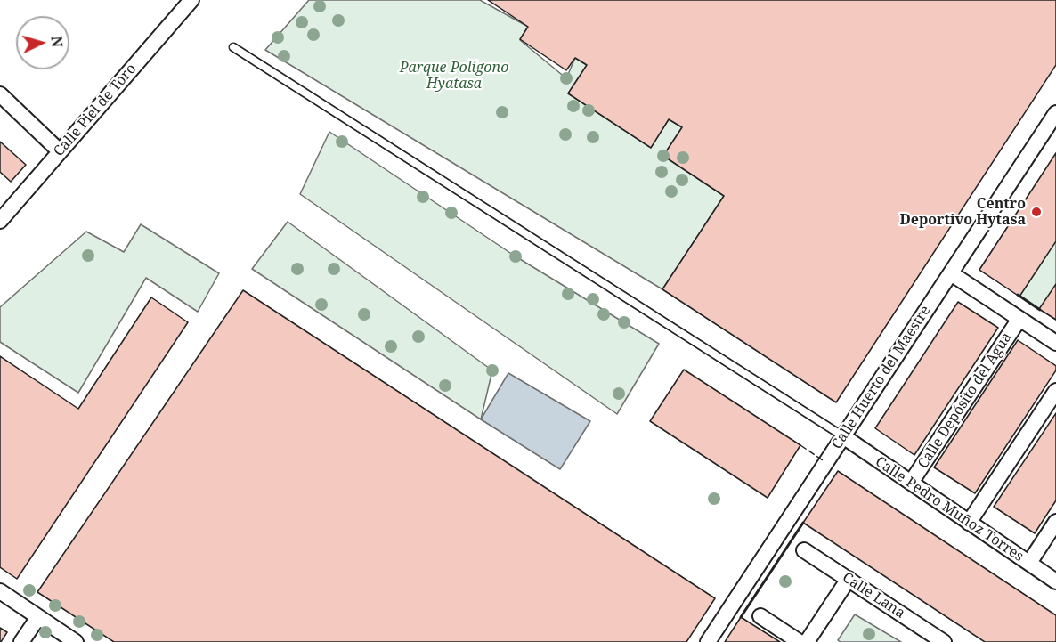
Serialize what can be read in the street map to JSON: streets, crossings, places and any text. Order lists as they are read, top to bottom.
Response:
{
  "streets": {
    "street": [
      "Calle Piel de Toro",
      "Calle Huerto del Maestre",
      "Calle Depósito del Agua",
      "Calle Pedro Muñoz Torres",
      "Calle Lana"
    ]
  },
  "crossings": [
    ["Calle Huerto del Maestre", "Calle Pedro Muñoz Torres"],
    ["Calle Depósito del Agua", "Calle Pedro Muñoz Torres"]
  ],
  "parks": ["Parque Polígono Hyatasa"],
  "places": ["Centro Deportivo Hytasa"],
  "north": "right"
}
